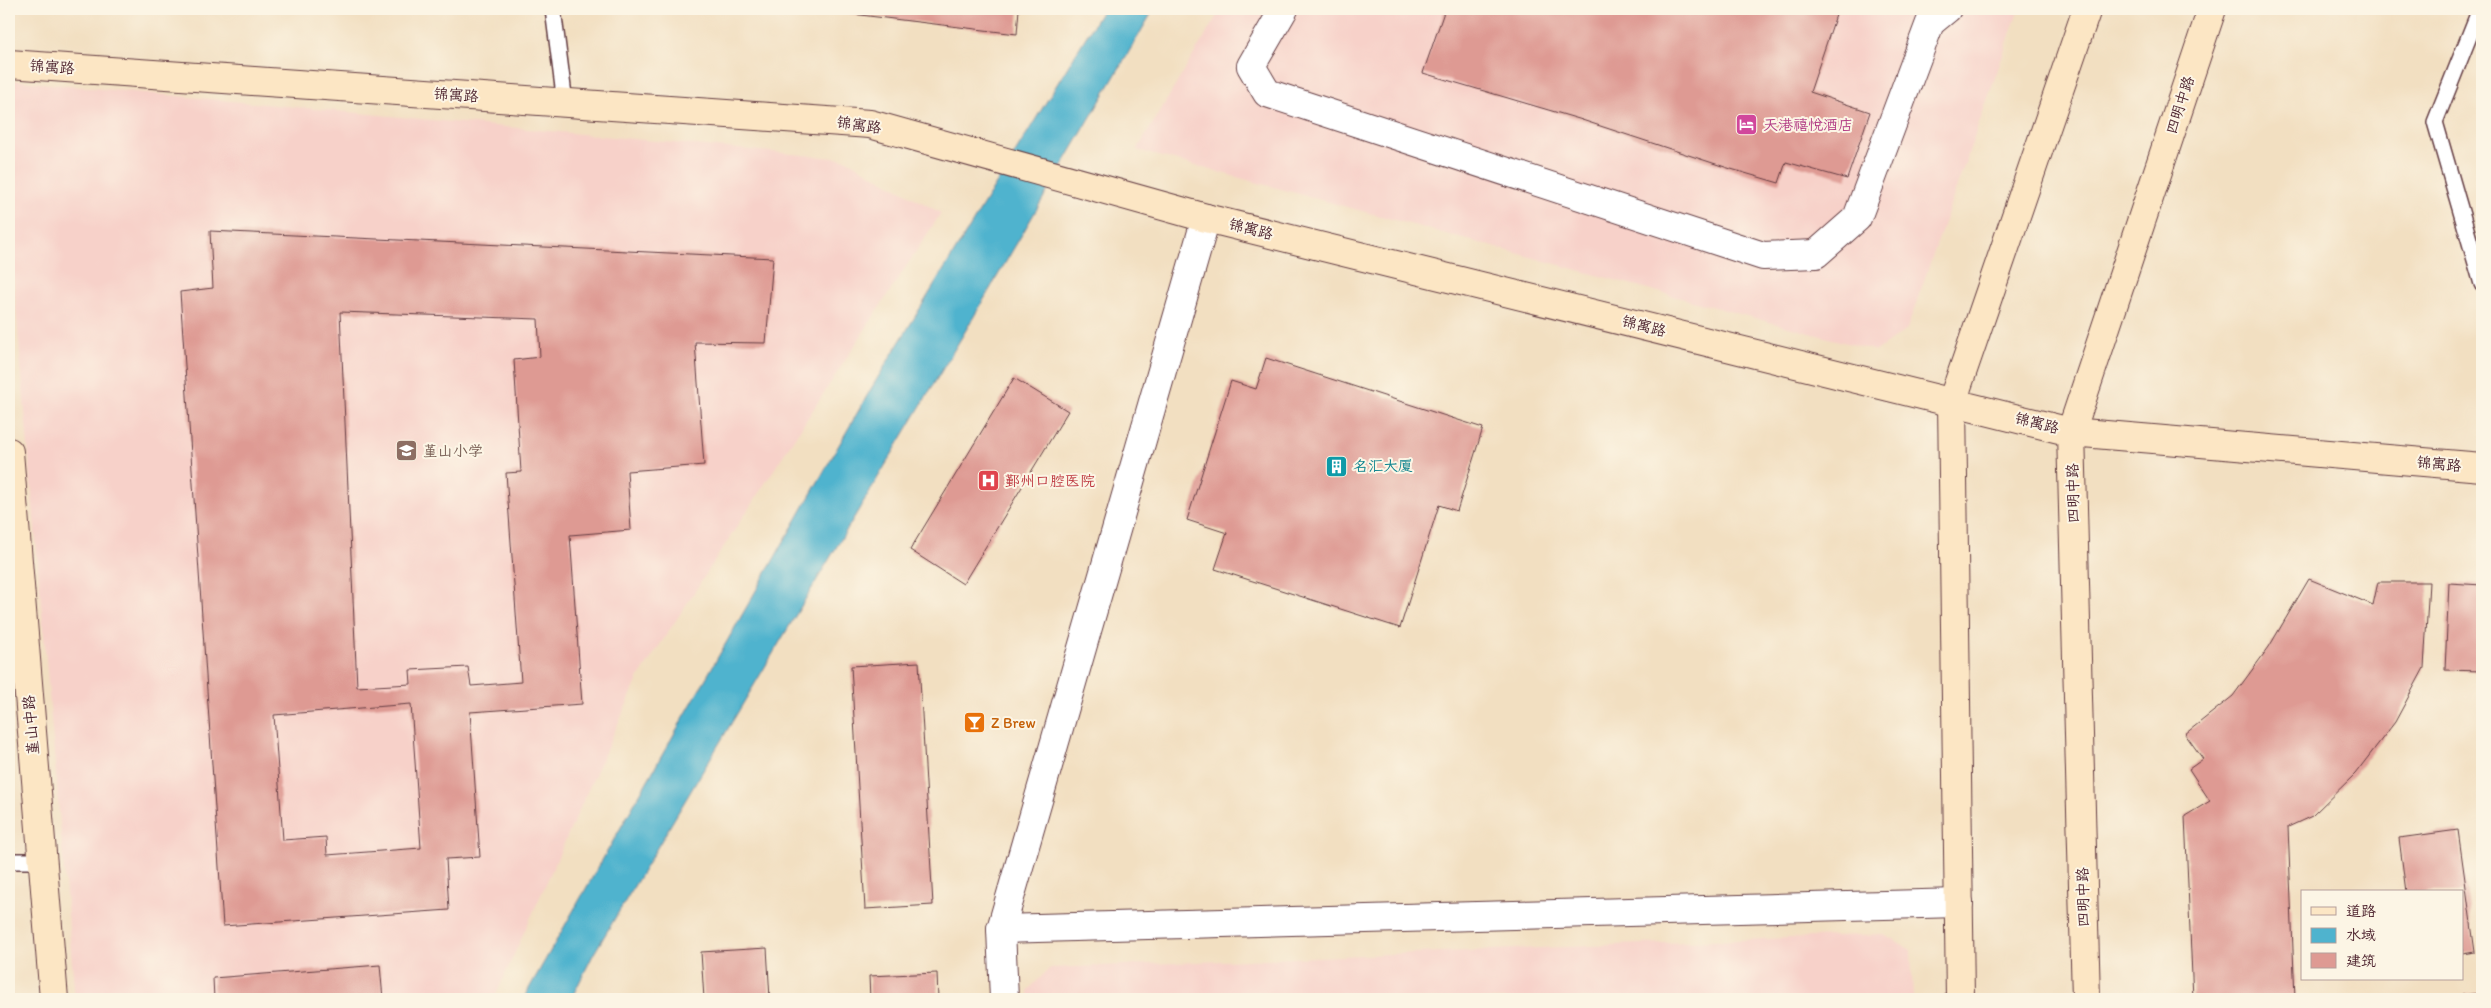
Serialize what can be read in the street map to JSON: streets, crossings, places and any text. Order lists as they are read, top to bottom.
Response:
{
  "streets": {
    "street": ["锦寓路", "四明中路", "堇山中路"]
  },
  "crossings": [
    ["锦寓路", "四明中路"]
  ],
  "places": {
    "hotel": ["天港禧悦酒店"],
    "school or university": ["堇山小学"],
    "building": ["名汇大厦"],
    "hospital": ["鄞州口腔医院"],
    "bar": ["Z Brew"]
  },
  "legend": ["道路", "水域", "建筑"]
}
